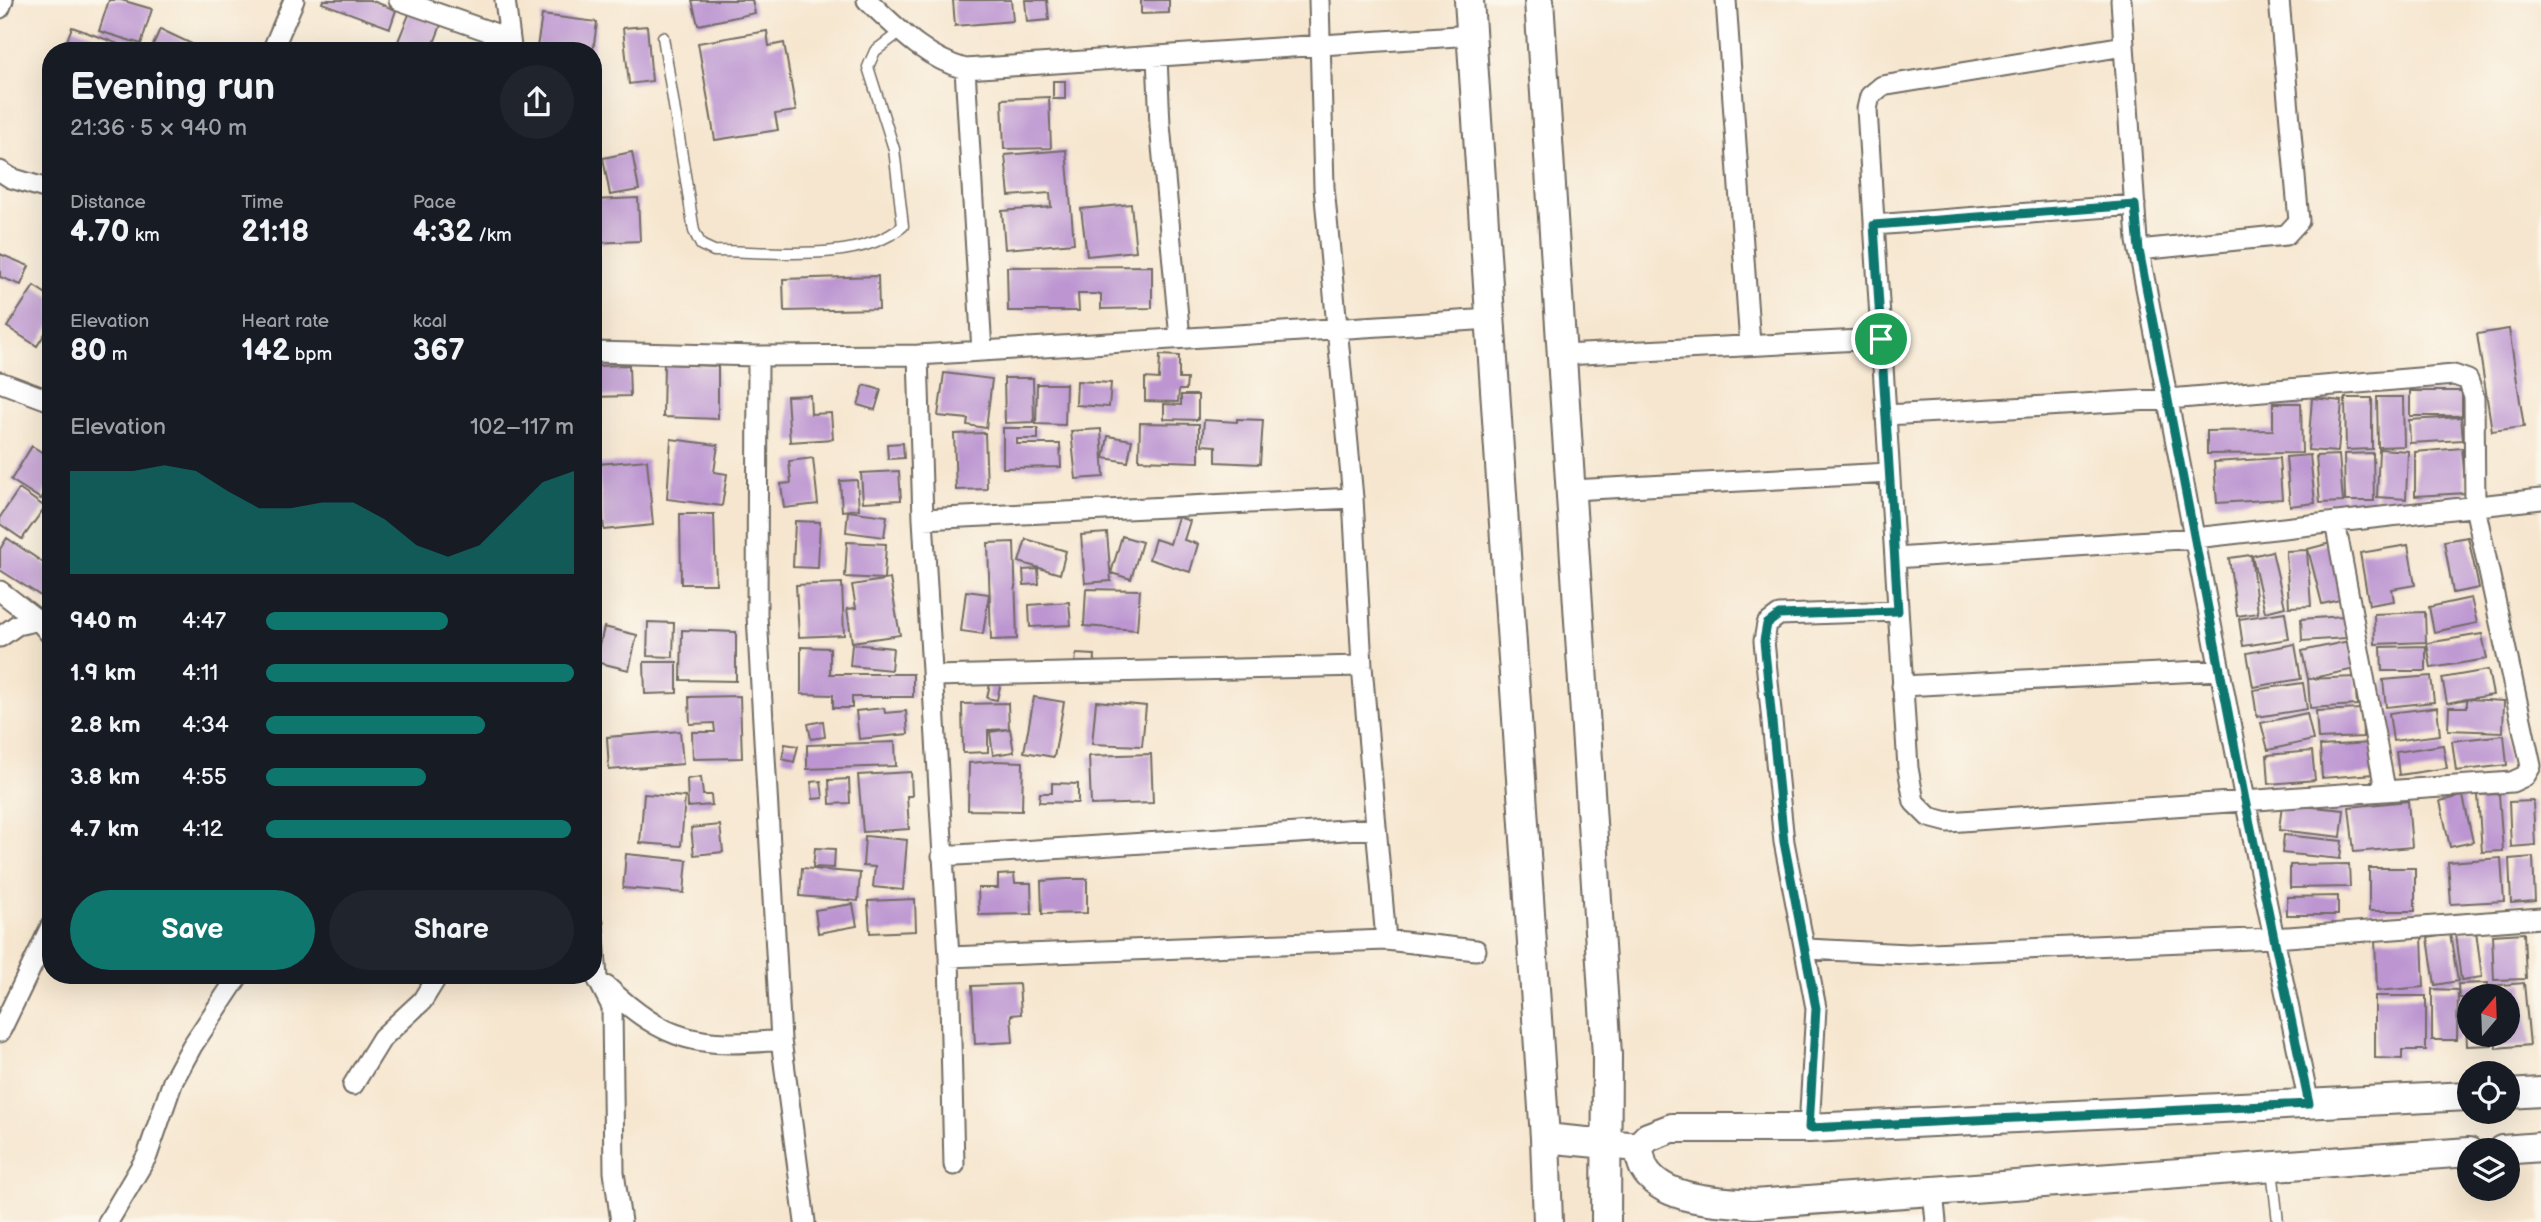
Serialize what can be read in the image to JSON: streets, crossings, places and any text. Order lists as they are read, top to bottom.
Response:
{
  "north": "top",
  "page": {
    "heading": ["Evening run", "21:36 · 5 × 940 m"],
    "stats": [
      ["Distance", "4.70 km"],
      ["Time", "21:18"],
      ["Pace", "4:32 /km"],
      ["Elevation", "80 m"],
      ["Heart rate", "142 bpm"],
      ["kcal", "367"]
    ],
    "chart": ["Elevation", "102–117 m"],
    "list": [
      {
        "name": "940 m",
        "note": "4:47"
      },
      {
        "name": "1.9 km",
        "note": "4:11"
      },
      {
        "name": "2.8 km",
        "note": "4:34"
      },
      {
        "name": "3.8 km",
        "note": "4:55"
      },
      {
        "name": "4.7 km",
        "note": "4:12"
      }
    ],
    "buttons": ["Save", "Share"]
  }
}
